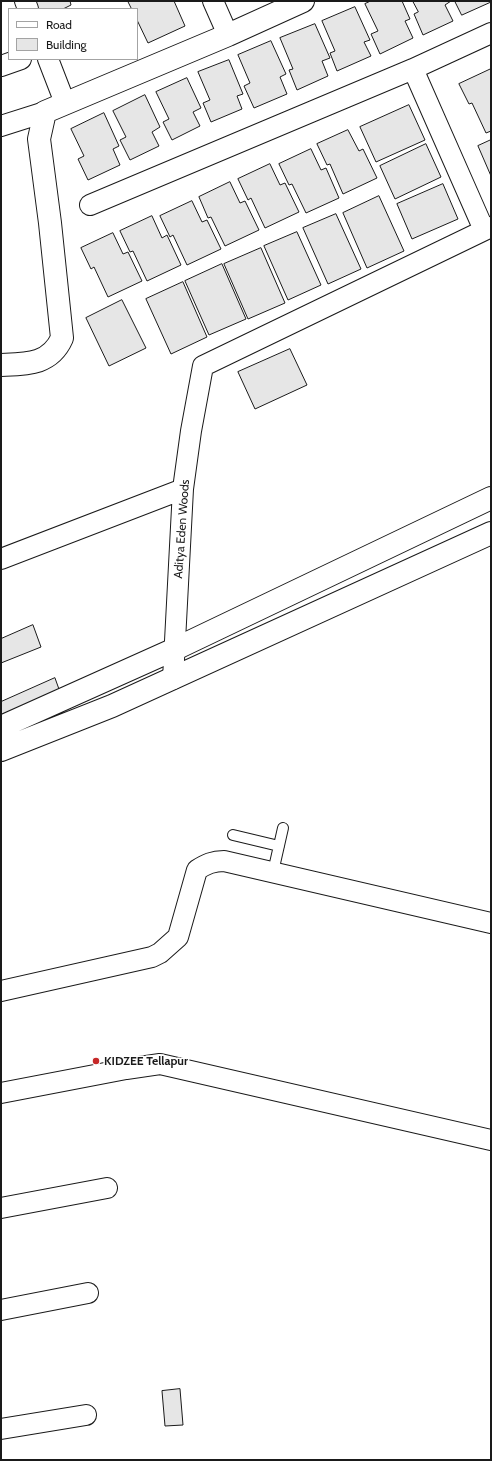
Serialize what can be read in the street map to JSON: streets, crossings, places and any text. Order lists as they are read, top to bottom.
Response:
{
  "streets": {
    "street": ["Aditya Eden Woods"]
  },
  "places": ["KIDZEE Tellapur"],
  "legend": ["Road", "Building"]
}
